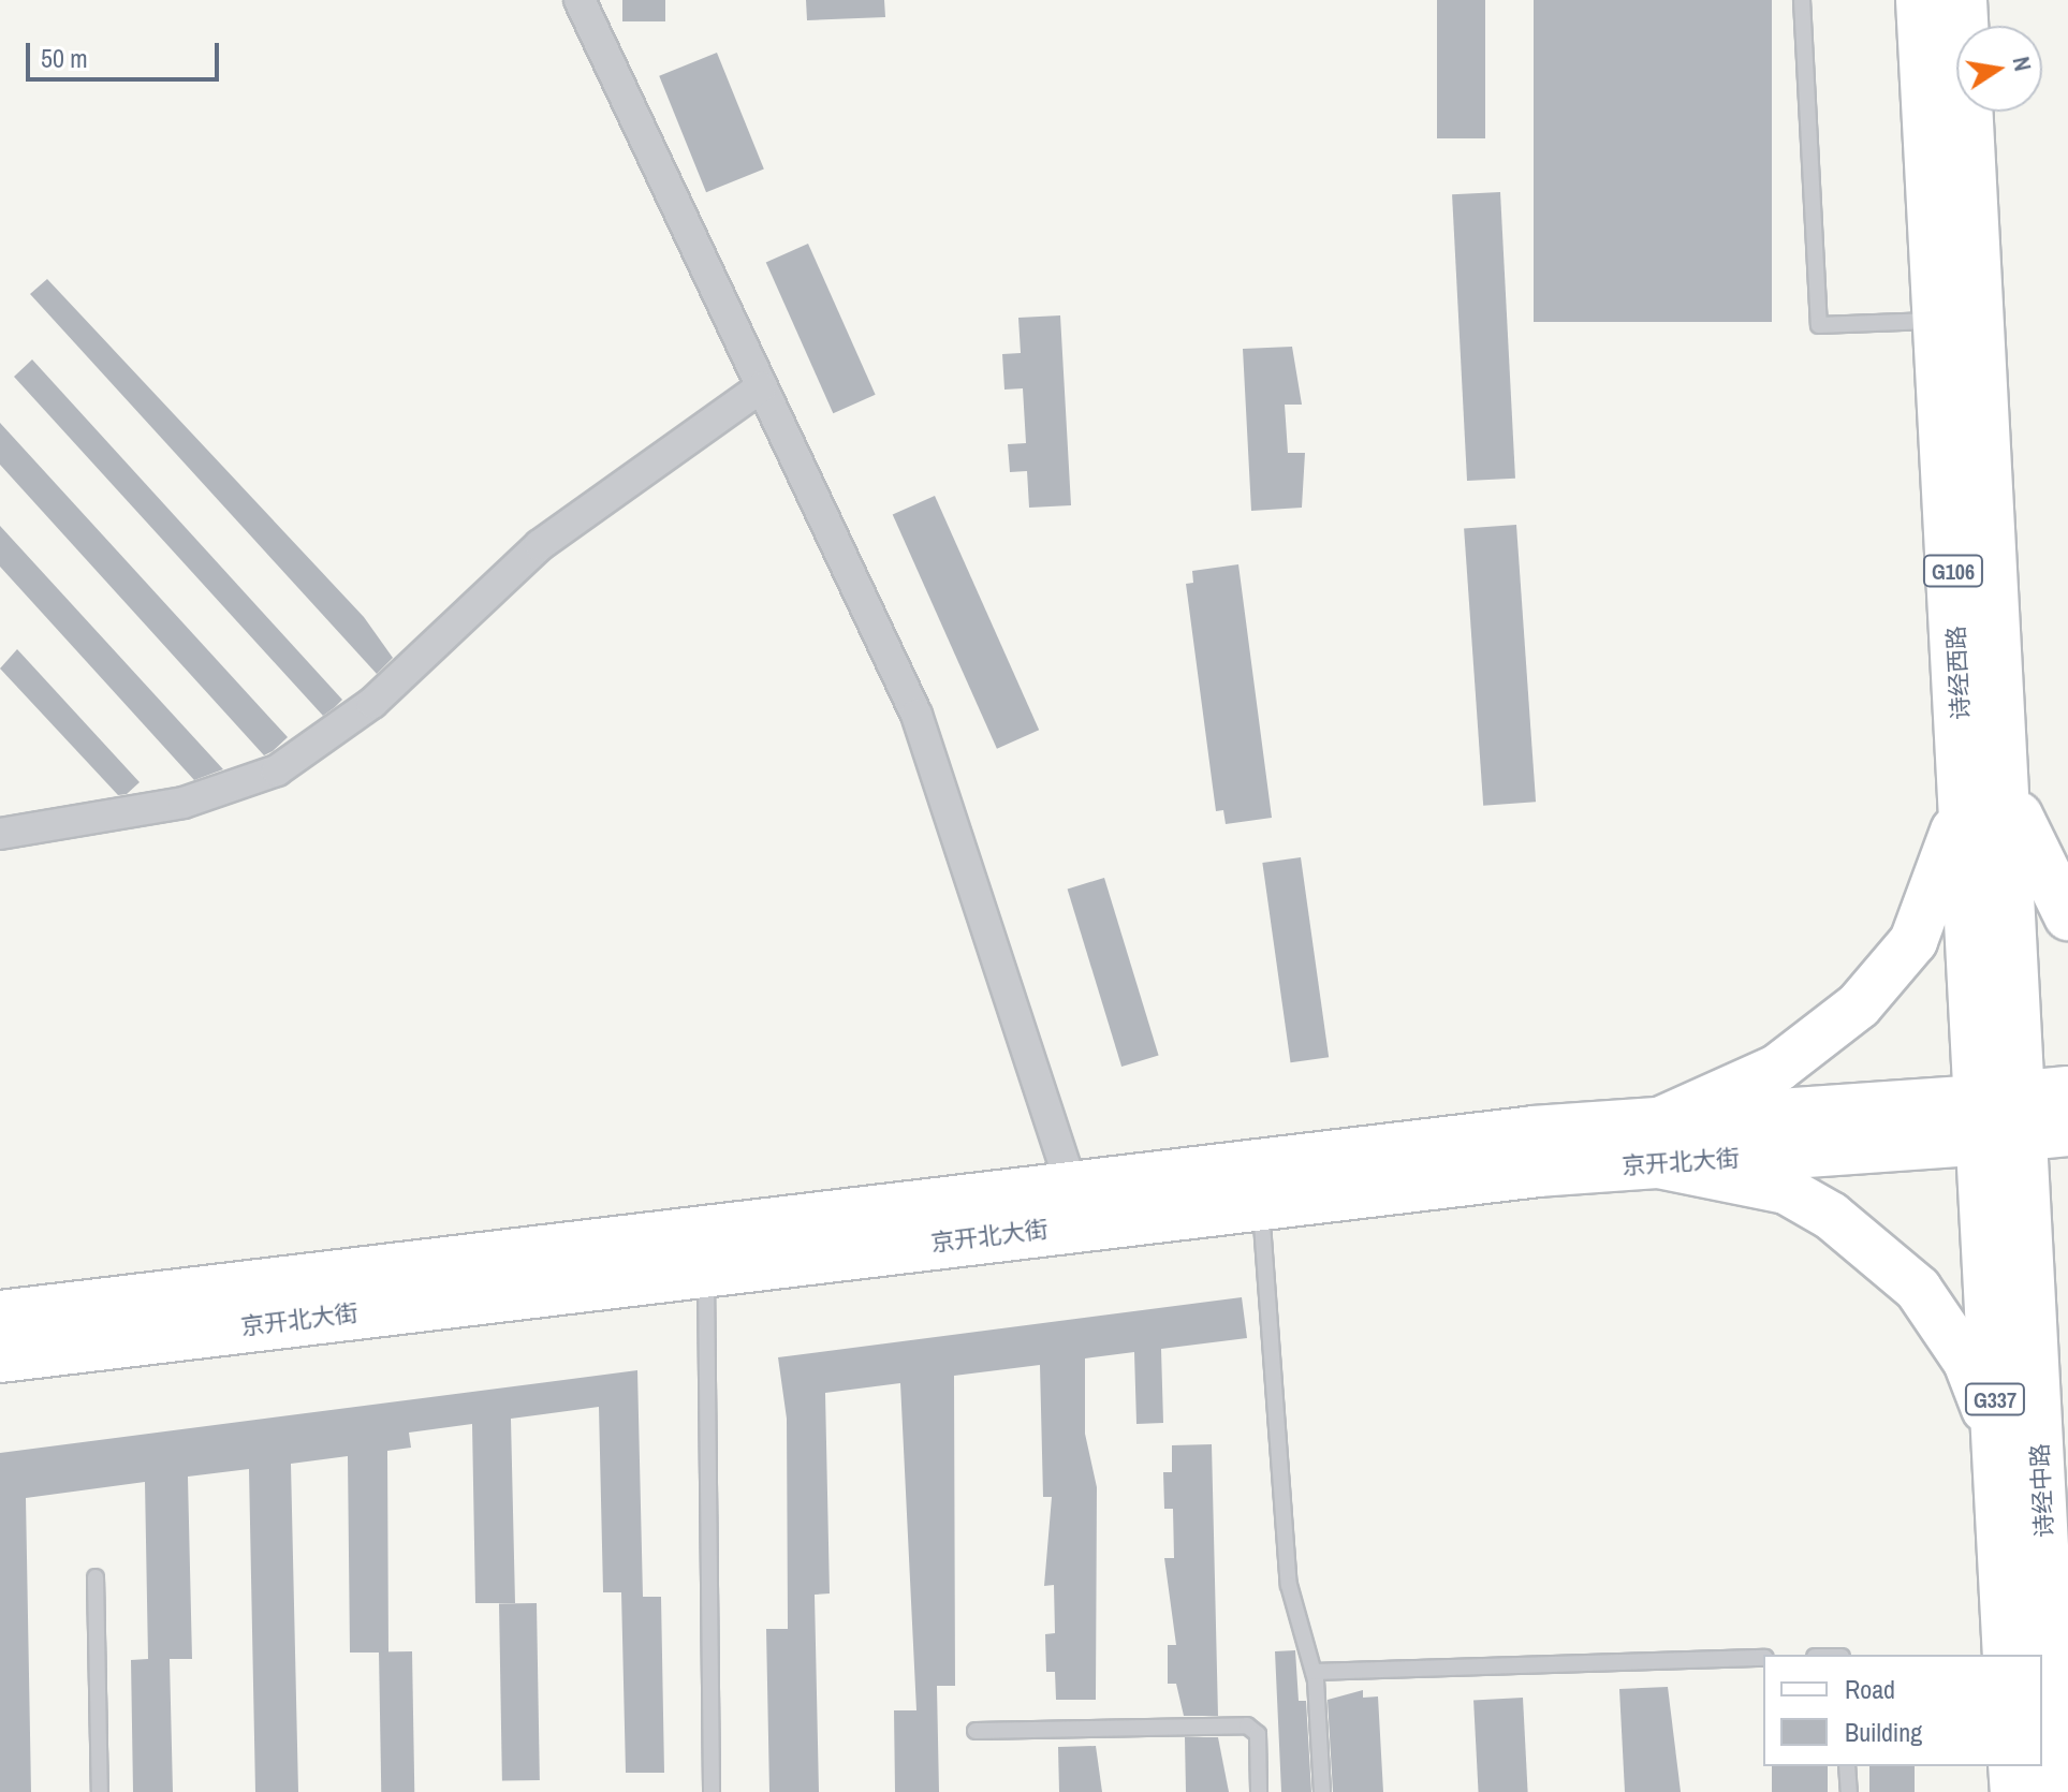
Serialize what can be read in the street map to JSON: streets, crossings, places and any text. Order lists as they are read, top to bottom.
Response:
{
  "streets": {
    "main road": [
      "G106",
      "诗经西路",
      "京开北大街",
      "G337",
      "诗经中路"
    ]
  },
  "crossings": [
    ["诗经西路", "京开北大街"],
    ["诗经西路", "诗经中路"],
    ["京开北大街", "诗经中路"]
  ],
  "legend": ["Road", "Building"],
  "scale_bar": "50 m",
  "north": "right"
}
